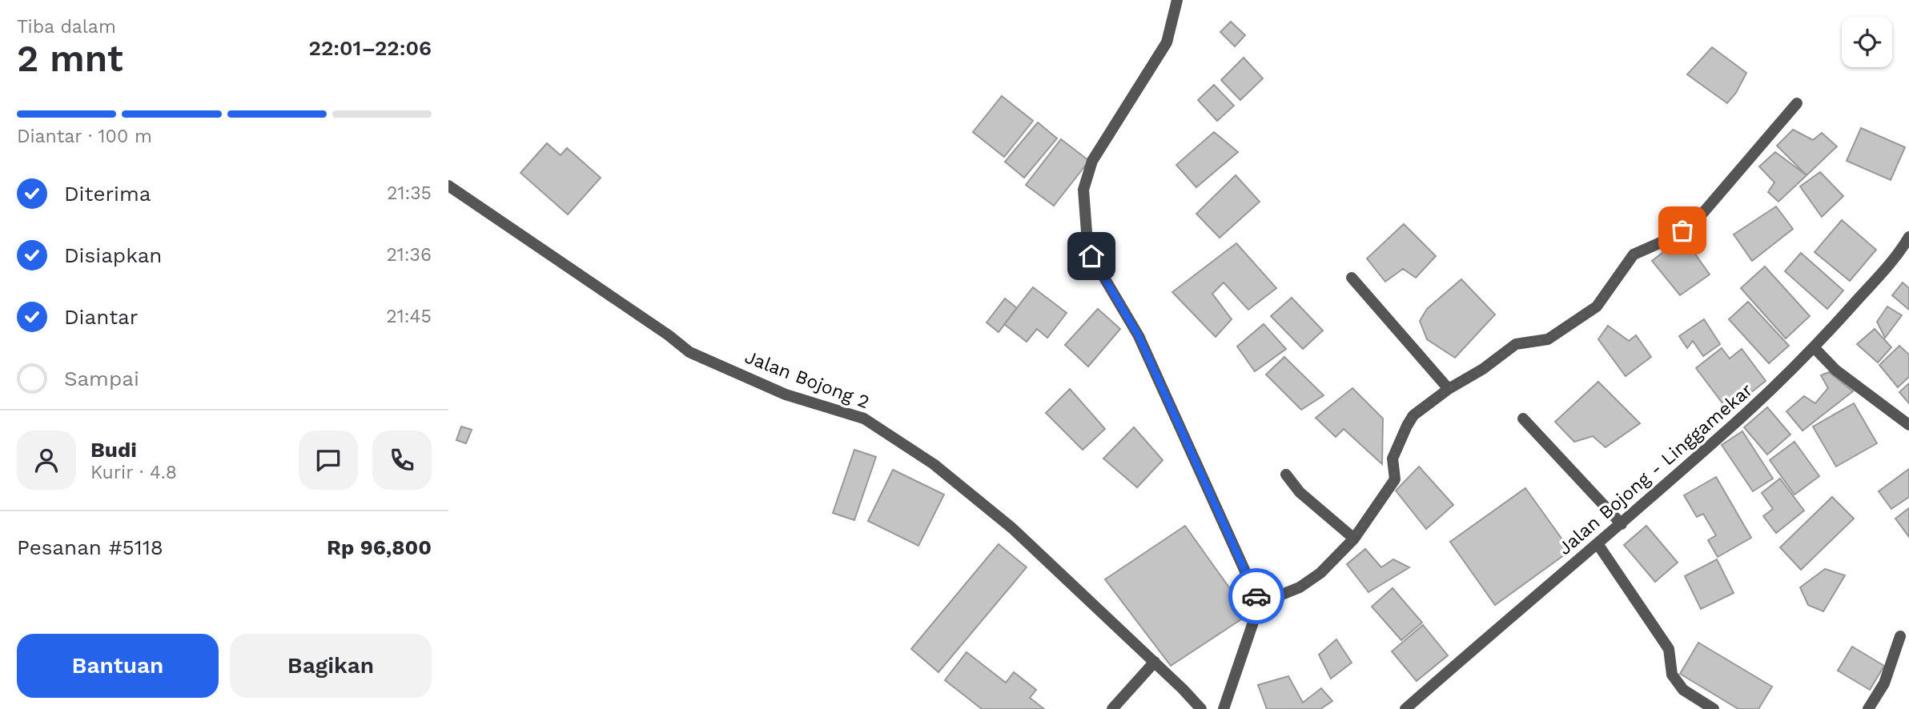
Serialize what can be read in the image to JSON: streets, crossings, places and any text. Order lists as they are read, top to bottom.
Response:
{
  "streets": {
    "street": ["Jalan Bojong 2", "Jalan Bojong - Linggamekar"]
  },
  "page": {
    "heading": ["2 mnt", "Tiba dalam", "22:01–22:06"],
    "panel": [
      "Budi",
      "Kurir · 4.8",
      "Pesanan #5118",
      "Rp 96,800"
    ],
    "bar": "Diantar · 100 m",
    "list": [
      ["Diterima", "21:35"],
      ["Disiapkan", "21:36"],
      ["Diantar", "21:45"],
      "Sampai"
    ],
    "buttons": ["Bantuan", "Bagikan"]
  }
}
